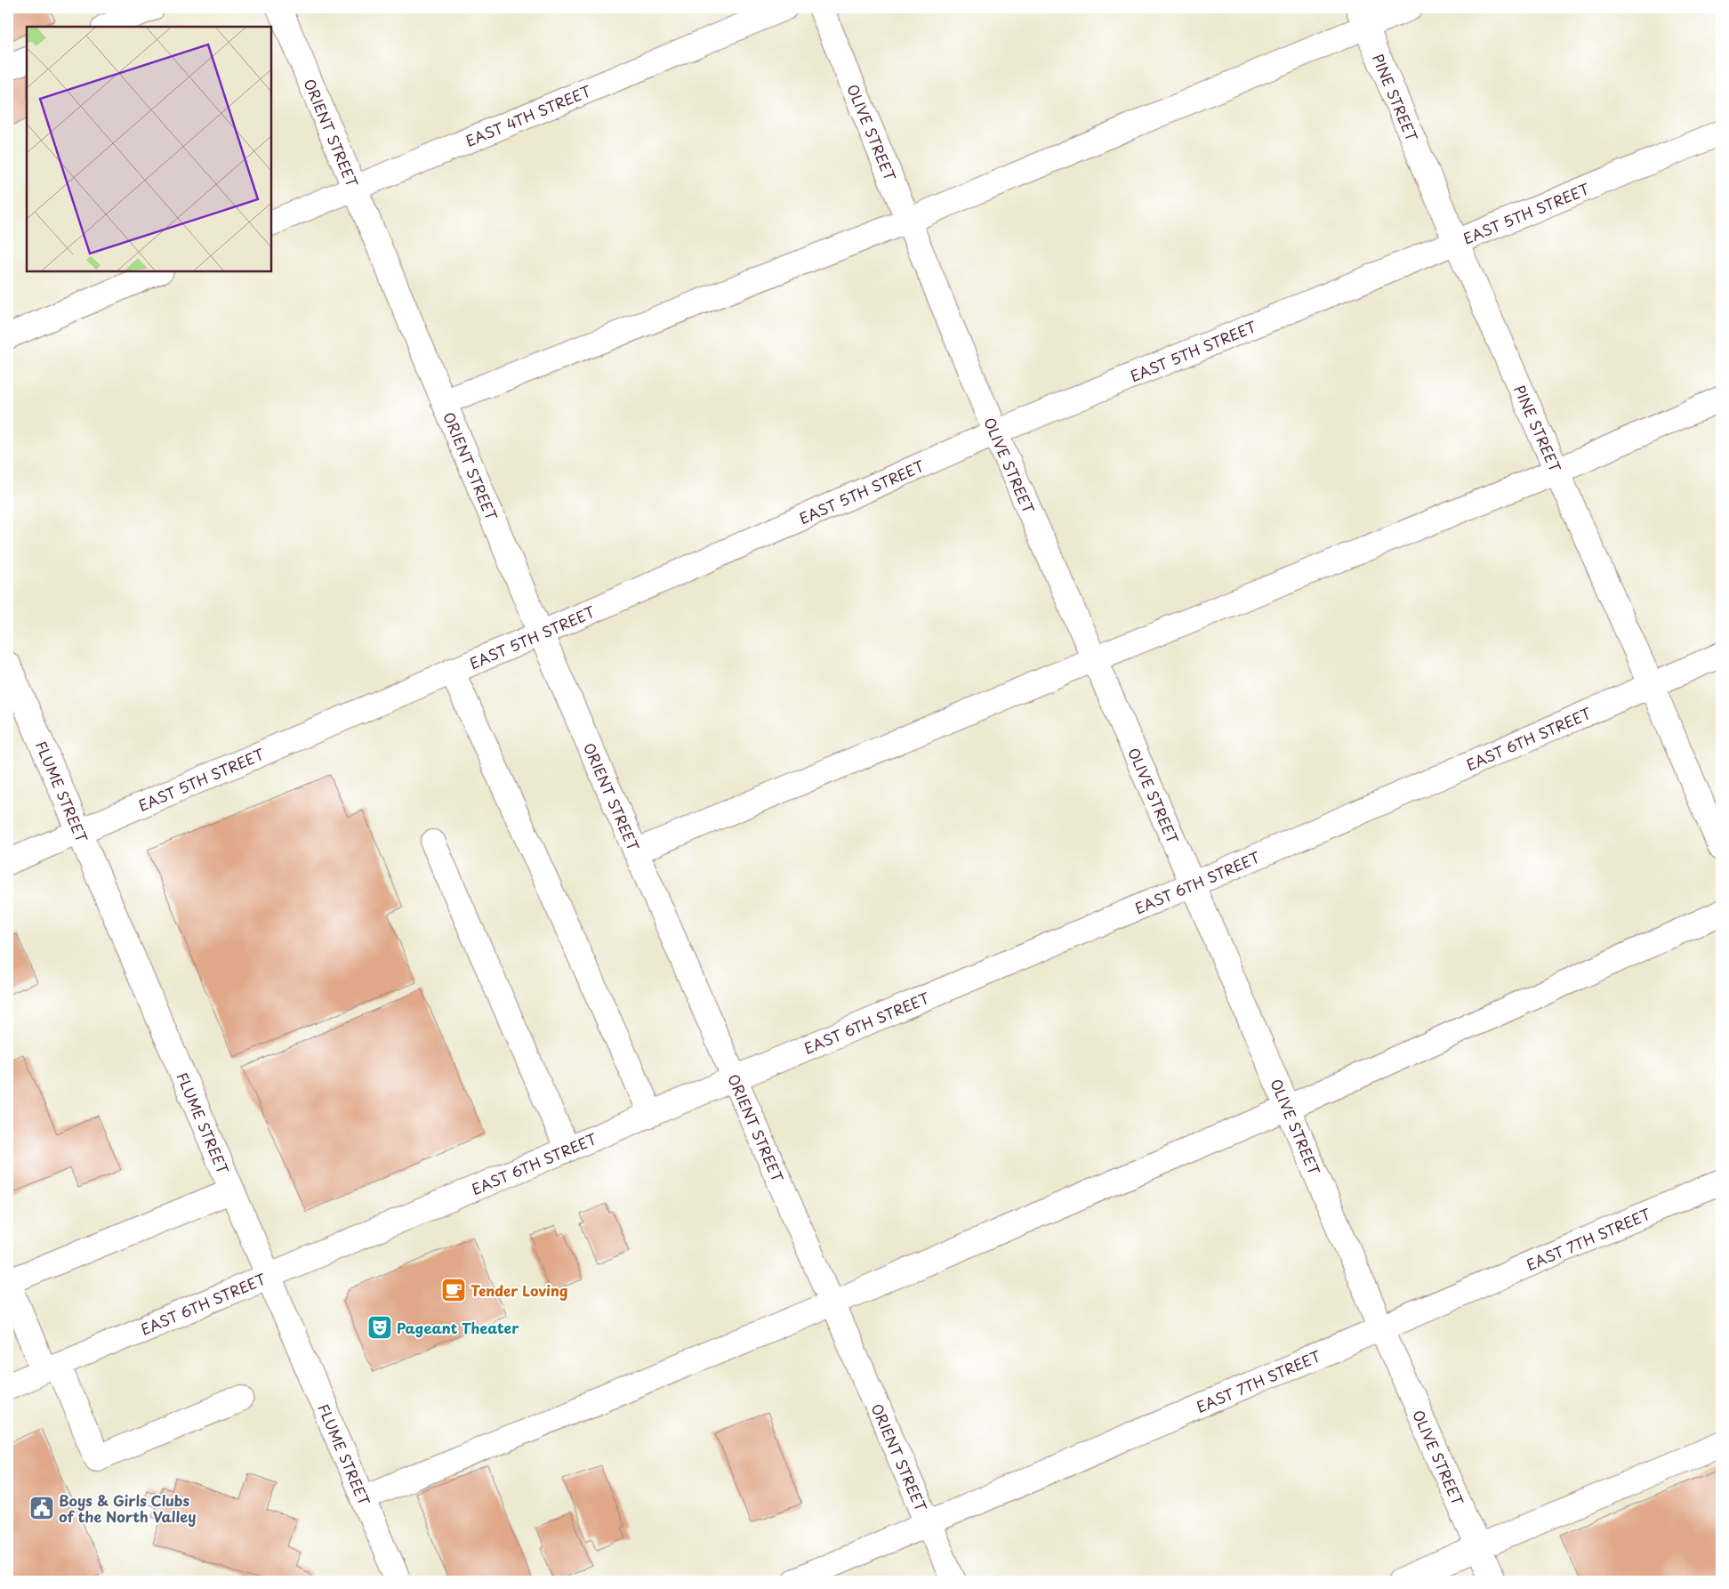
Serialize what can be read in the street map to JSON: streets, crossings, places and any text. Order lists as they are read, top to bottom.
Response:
{
  "streets": {
    "street": [
      "PINE STREET",
      "EAST 4TH STREET",
      "ORIENT STREET",
      "OLIVE STREET",
      "EAST 5TH STREET",
      "EAST 6TH STREET",
      "FLUME STREET",
      "EAST 7TH STREET"
    ]
  },
  "crossings": [
    ["PINE STREET", "EAST 5TH STREET"],
    ["PINE STREET", "EAST 6TH STREET"],
    ["EAST 4TH STREET", "ORIENT STREET"],
    ["ORIENT STREET", "EAST 5TH STREET"],
    ["ORIENT STREET", "EAST 6TH STREET"],
    ["ORIENT STREET", "EAST 7TH STREET"],
    ["OLIVE STREET", "EAST 5TH STREET"],
    ["OLIVE STREET", "EAST 6TH STREET"],
    ["OLIVE STREET", "EAST 7TH STREET"],
    ["EAST 5TH STREET", "FLUME STREET"],
    ["EAST 6TH STREET", "FLUME STREET"]
  ],
  "places": {
    "cafe": ["Tender Loving"],
    "theatre": ["Pageant Theater"],
    "public building": ["Boys & Girls Clubs of the North Valley"]
  }
}
